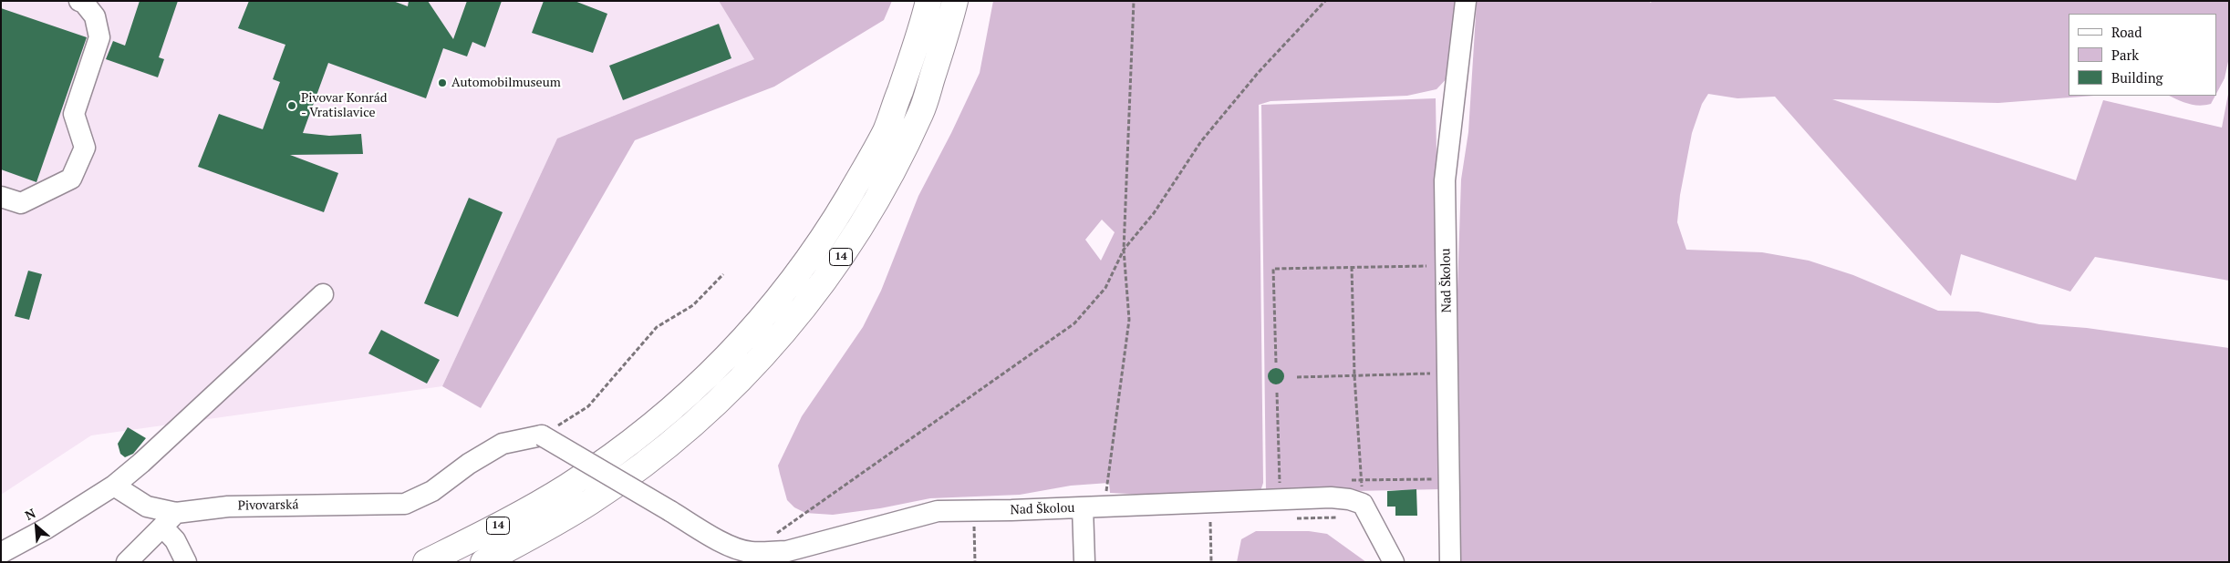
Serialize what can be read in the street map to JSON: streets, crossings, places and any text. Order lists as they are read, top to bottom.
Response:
{
  "streets": {
    "highway": ["14"],
    "street": ["Nad Školou", "Pivovarská"]
  },
  "crossings": [
    ["Nad Školou", "Pivovarská"]
  ],
  "places": ["Automobilmuseum", "Pivovar Konrád - Vratislavice"],
  "legend": ["Road", "Park", "Building"],
  "north": "top left"
}
